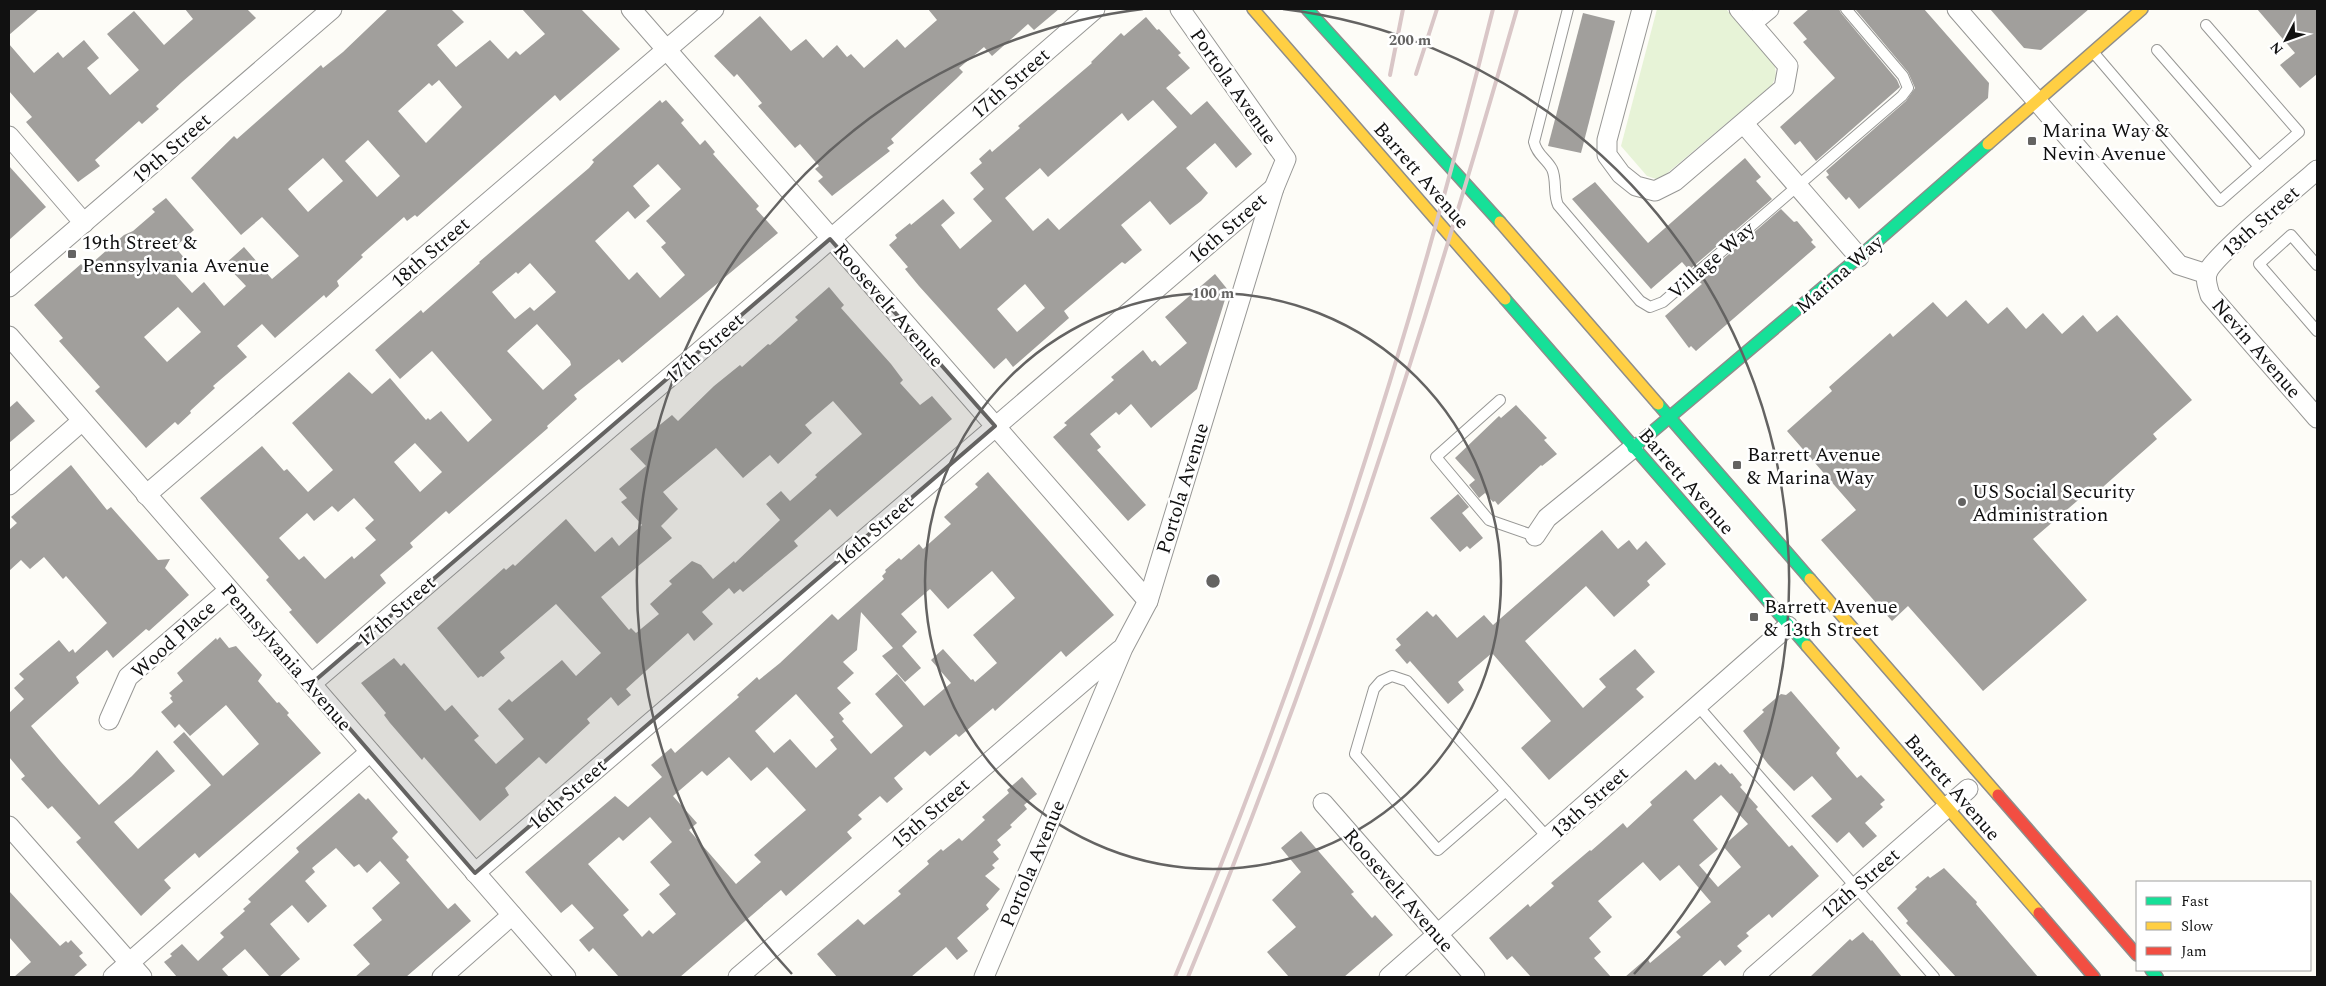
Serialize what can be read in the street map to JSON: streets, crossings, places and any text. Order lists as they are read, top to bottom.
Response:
{
  "streets": {
    "main road": ["Barrett Avenue", "Marina Way"],
    "street": [
      "17th Street",
      "Portola Avenue",
      "19th Street",
      "13th Street",
      "16th Street",
      "18th Street",
      "Roosevelt Avenue",
      "Nevin Avenue",
      "Wood Place",
      "Pennsylvania Avenue",
      "15th Street",
      "12th Street"
    ],
    "lane": ["Village Way"]
  },
  "crossings": [
    ["17th Street", "Roosevelt Avenue"],
    ["17th Street", "Pennsylvania Avenue"],
    ["Portola Avenue", "16th Street"],
    ["Portola Avenue", "Roosevelt Avenue"],
    ["Portola Avenue", "15th Street"],
    ["Barrett Avenue", "13th Street"],
    ["Barrett Avenue", "Marina Way"],
    ["Barrett Avenue", "12th Street"],
    ["13th Street", "Roosevelt Avenue"],
    ["13th Street", "Nevin Avenue"],
    ["16th Street", "Roosevelt Avenue"],
    ["16th Street", "Pennsylvania Avenue"],
    ["18th Street", "Roosevelt Avenue"],
    ["18th Street", "Pennsylvania Avenue"],
    ["Wood Place", "Pennsylvania Avenue"]
  ],
  "places": {
    "transit": [
      "Marina Way & Nevin Avenue",
      "19th Street & Pennsylvania Avenue",
      "Barrett Avenue & Marina Way",
      "Barrett Avenue & 13th Street"
    ],
    "other": ["US Social Security Administration"]
  },
  "legend": ["Fast", "Slow", "Jam"],
  "north": "bottom left",
  "rings": ["200 m", "100 m"]
}
